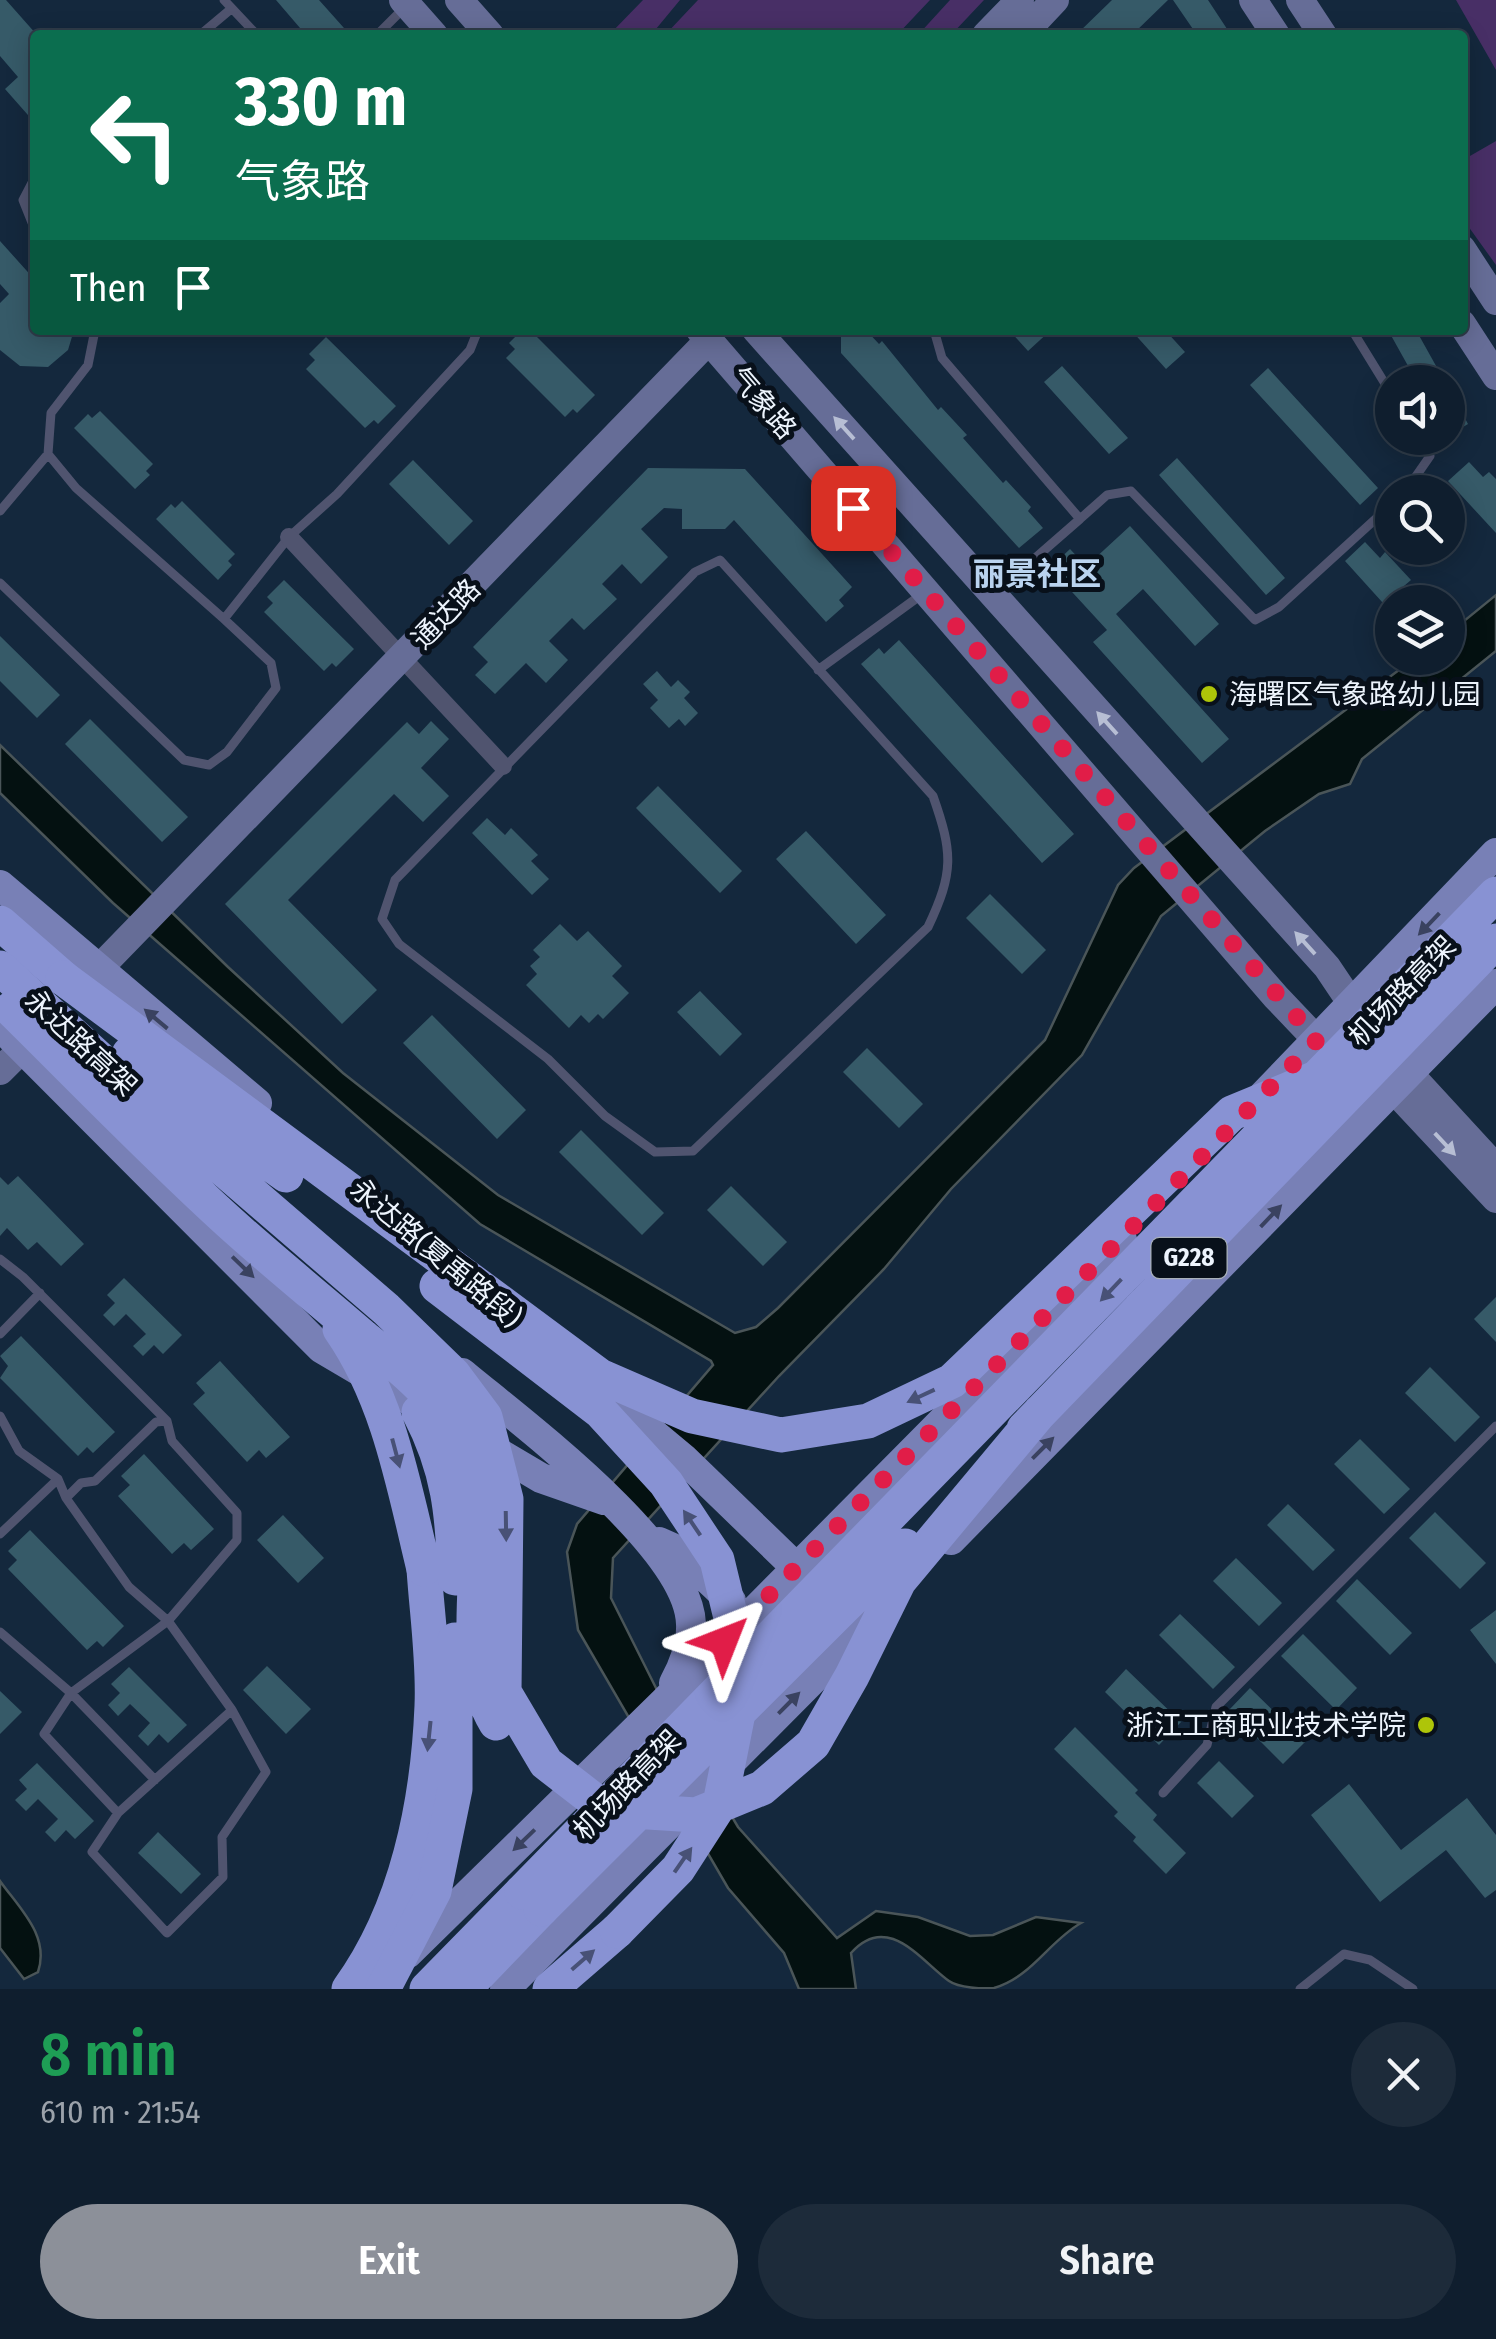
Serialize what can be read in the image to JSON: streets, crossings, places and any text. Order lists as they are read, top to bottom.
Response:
{
  "streets": {
    "highway": ["机场路高架", "永达路高架", "G228"],
    "main road": ["永达路(夏禹路段)"],
    "street": ["气象路", "通达路"]
  },
  "crossings": [
    ["通达路", "永达路(夏禹路段)"]
  ],
  "districts": ["丽景社区"],
  "places": ["海曙区气象路幼儿园", "浙江工商职业技术学院"],
  "page": {
    "turn": ["330 m", "气象路"],
    "then": "Then",
    "heading": ["8 min", "610 m · 21:54"],
    "buttons": ["Exit", "Share"]
  }
}
